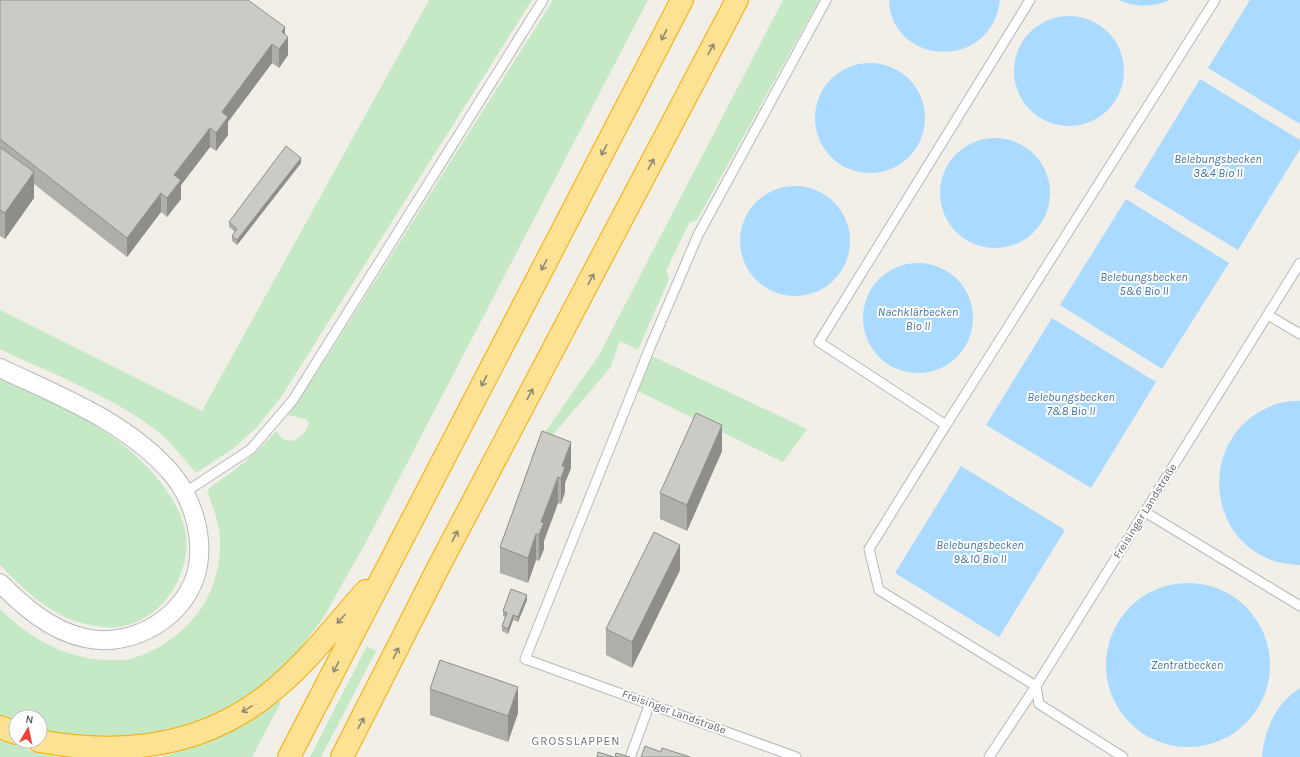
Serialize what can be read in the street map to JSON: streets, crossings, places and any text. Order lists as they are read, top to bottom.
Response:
{
  "streets": {
    "lane": ["Freisinger Landstraße"]
  },
  "districts": ["GROSSLAPPEN"],
  "water": [
    "Belebungsbecken 3&4 Bio II",
    "Belebungsbecken 5&6 Bio II",
    "Nachklärbecken Bio II",
    "Belebungsbecken 7&8 Bio II",
    "Belebungsbecken 9&10 Bio II",
    "Zentratbecken"
  ],
  "north": "top"
}
